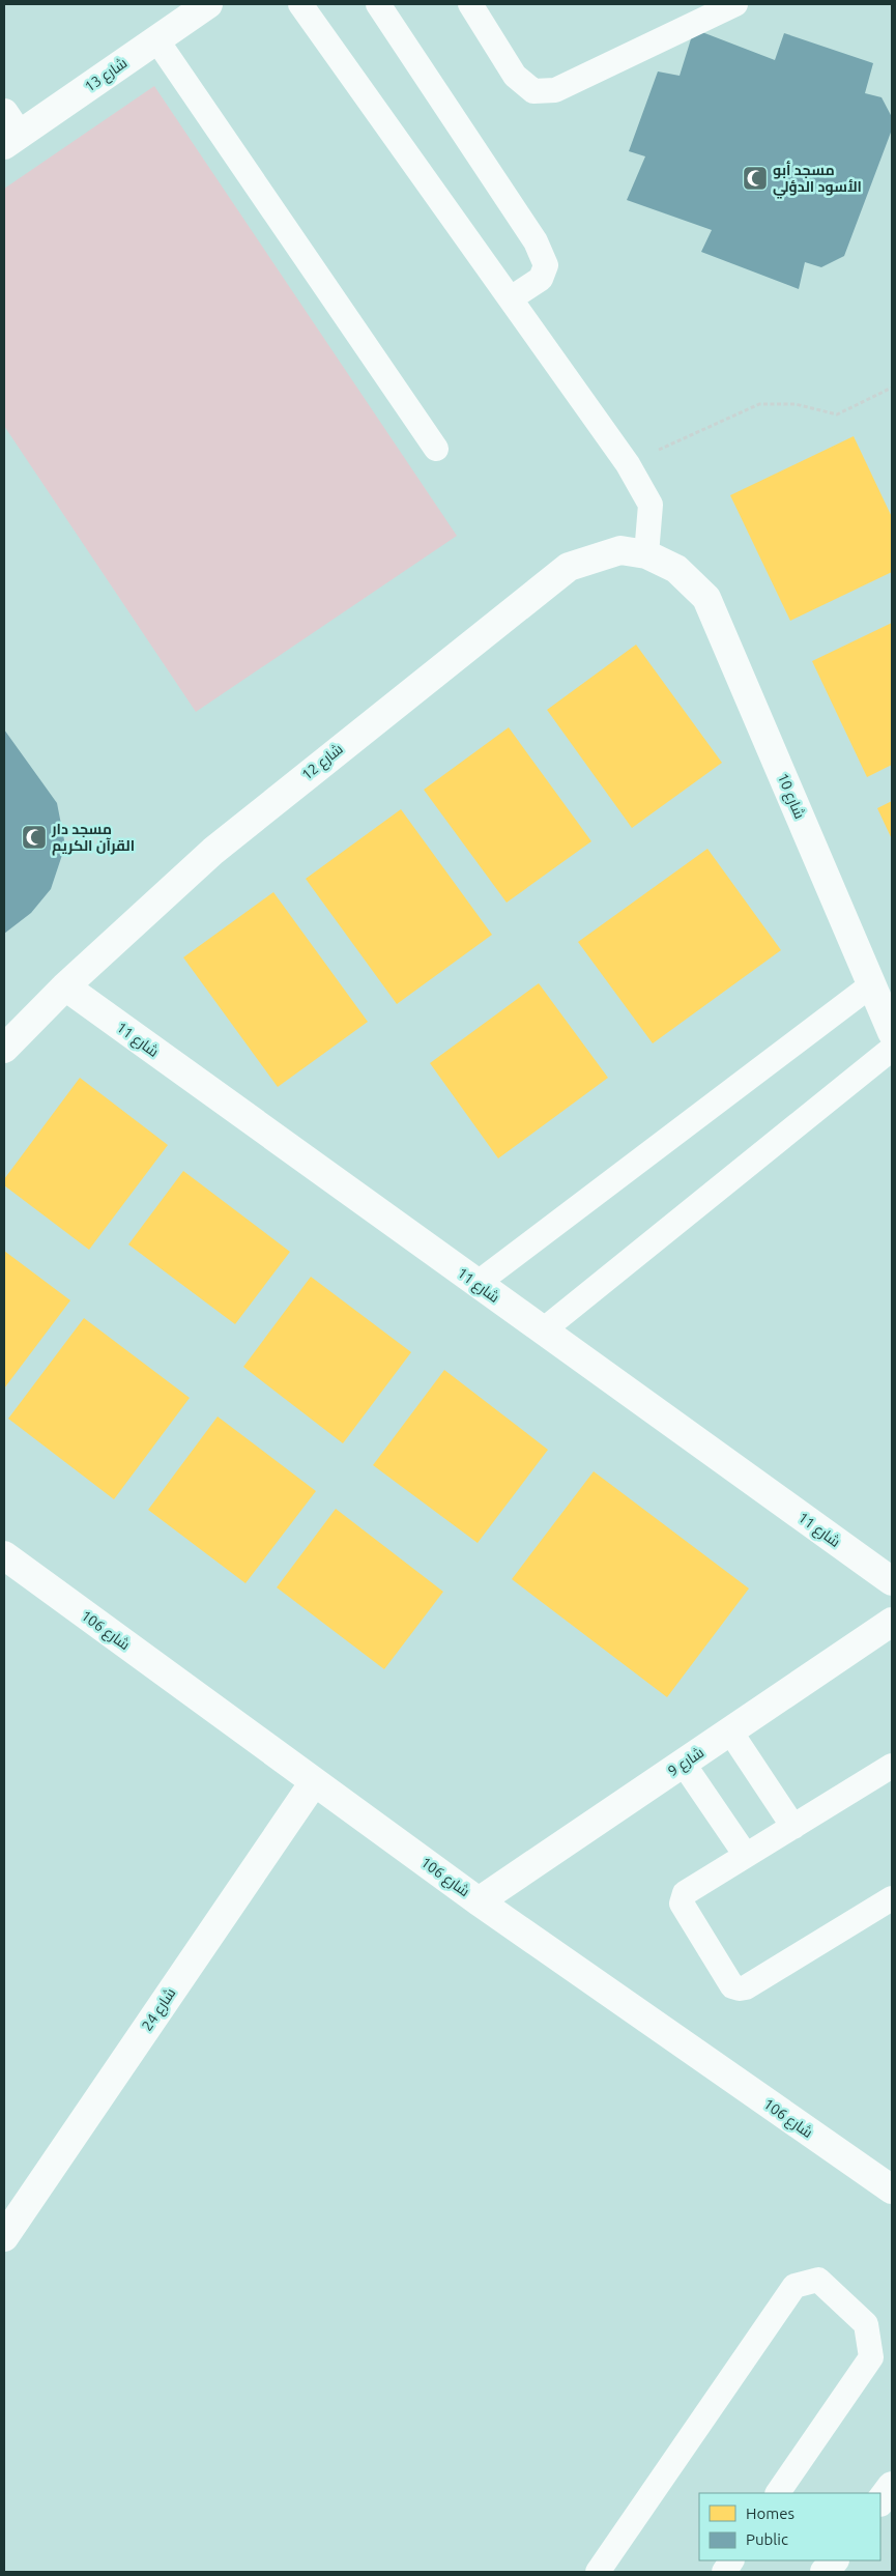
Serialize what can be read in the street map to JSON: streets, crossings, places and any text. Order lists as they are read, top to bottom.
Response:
{
  "streets": {
    "street": [
      "شارع 13",
      "شارع 12",
      "شارع 10",
      "شارع 11",
      "شارع 106",
      "شارع 9",
      "شارع 24"
    ]
  },
  "crossings": [
    ["شارع 12", "شارع 10"],
    ["شارع 12", "شارع 11"],
    ["شارع 106", "شارع 9"],
    ["شارع 106", "شارع 24"]
  ],
  "places": {
    "mosque": ["مسجد أبو الأسود الدؤلي", "مسجد دار القرآن الكريم"]
  },
  "legend": ["Homes", "Public"]
}
